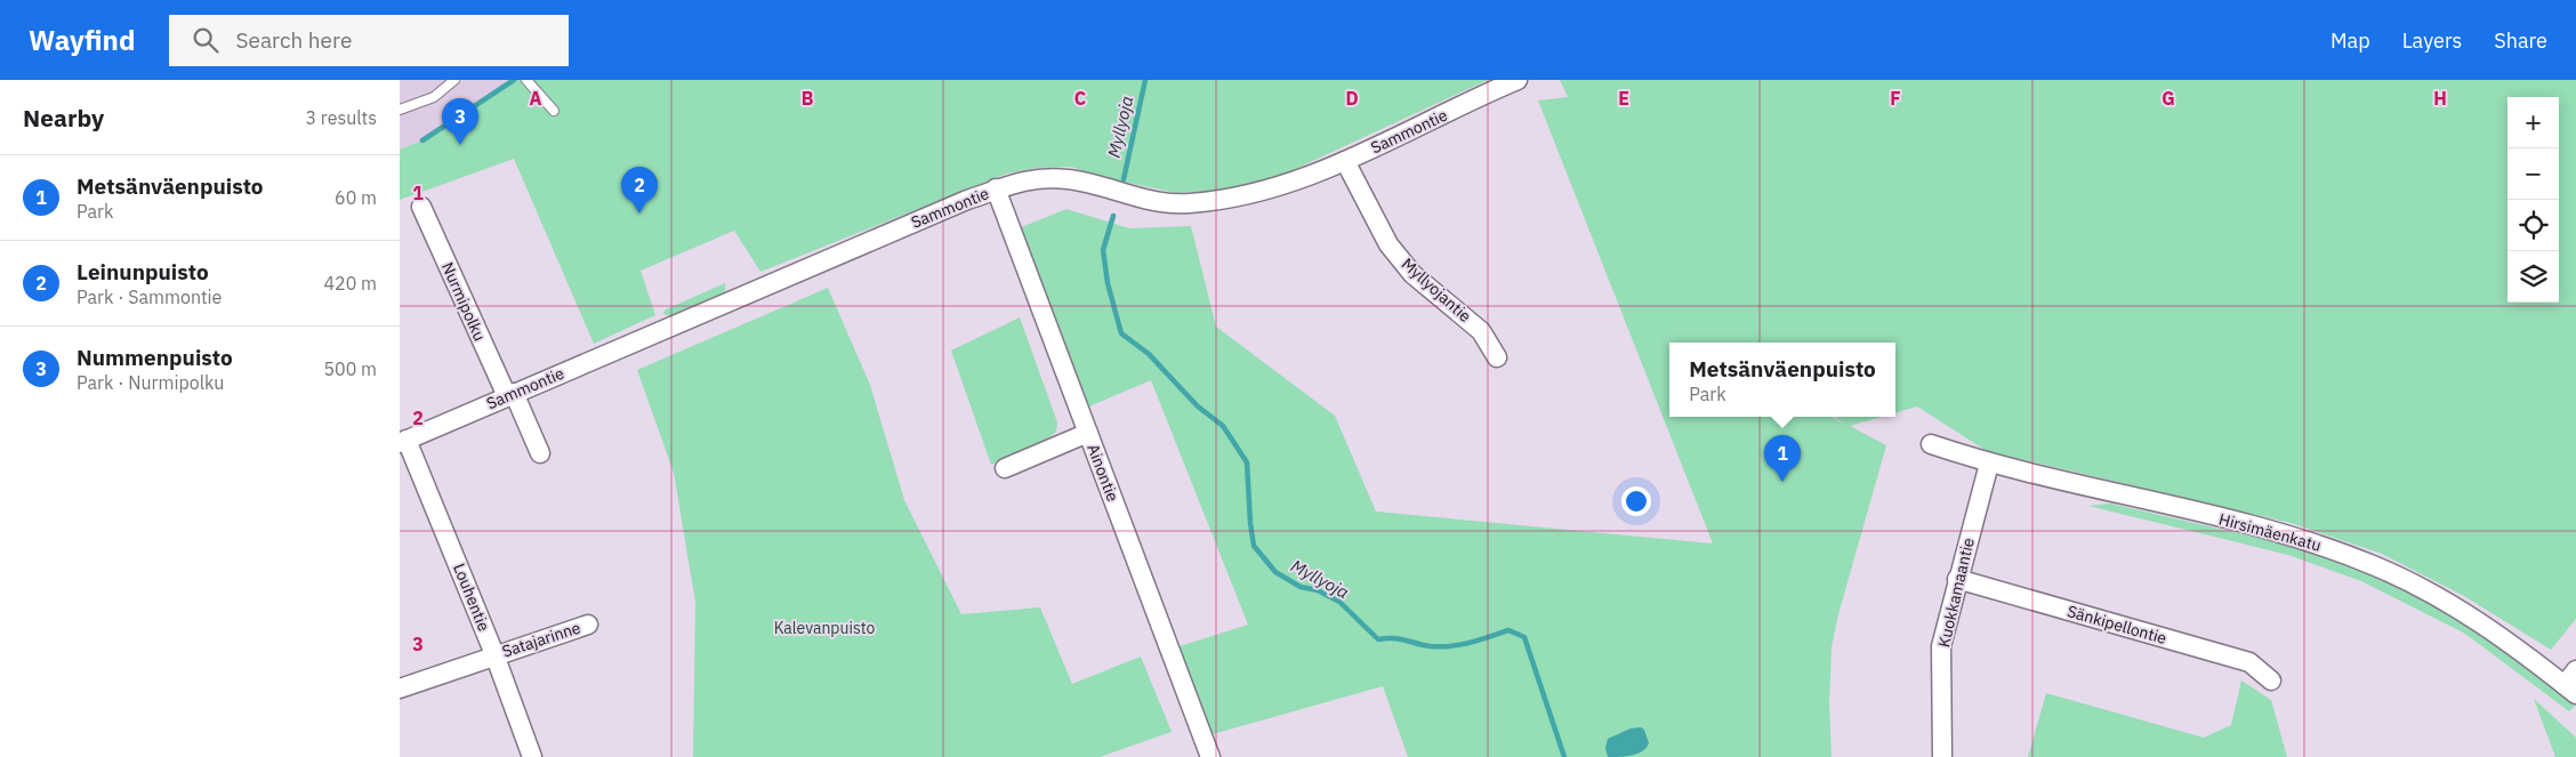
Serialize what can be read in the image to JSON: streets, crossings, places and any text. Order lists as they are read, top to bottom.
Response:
{
  "streets": {
    "street": [
      "Sammontie",
      "Myllyojantie",
      "Nurmipolku",
      "Ainontie",
      "Hirsimäenkatu",
      "Kuokkamaantie",
      "Louhentie",
      "Sänkipellontie",
      "Satajarinne"
    ]
  },
  "crossings": [
    ["Sammontie", "Myllyojantie"],
    ["Sammontie", "Nurmipolku"],
    ["Sammontie", "Ainontie"],
    ["Sammontie", "Louhentie"],
    ["Hirsimäenkatu", "Kuokkamaantie"],
    ["Kuokkamaantie", "Sänkipellontie"],
    ["Louhentie", "Satajarinne"]
  ],
  "water": ["Myllyoja"],
  "parks": ["Kalevanpuisto"],
  "page": {
    "header": "Wayfind",
    "search": "Search here",
    "nav": ["Map", "Layers", "Share"],
    "heading": ["Nearby", "3 results"],
    "map_buttons": ["+", "−"],
    "pins": ["3", "2", "1"],
    "list": [
      {
        "mark": "1",
        "name": "Metsänväenpuisto",
        "note": "Park",
        "value": "60 m"
      },
      {
        "mark": "2",
        "name": "Leinunpuisto",
        "note": "Park · Sammontie",
        "value": "420 m"
      },
      {
        "mark": "3",
        "name": "Nummenpuisto",
        "note": "Park · Nurmipolku",
        "value": "500 m"
      }
    ],
    "popup": ["Metsänväenpuisto", "Park"]
  },
  "grid": {
    "columns": [
      "A",
      "B",
      "C",
      "D",
      "E",
      "F",
      "G",
      "H"
    ],
    "rows": ["1", "2", "3"]
  }
}
